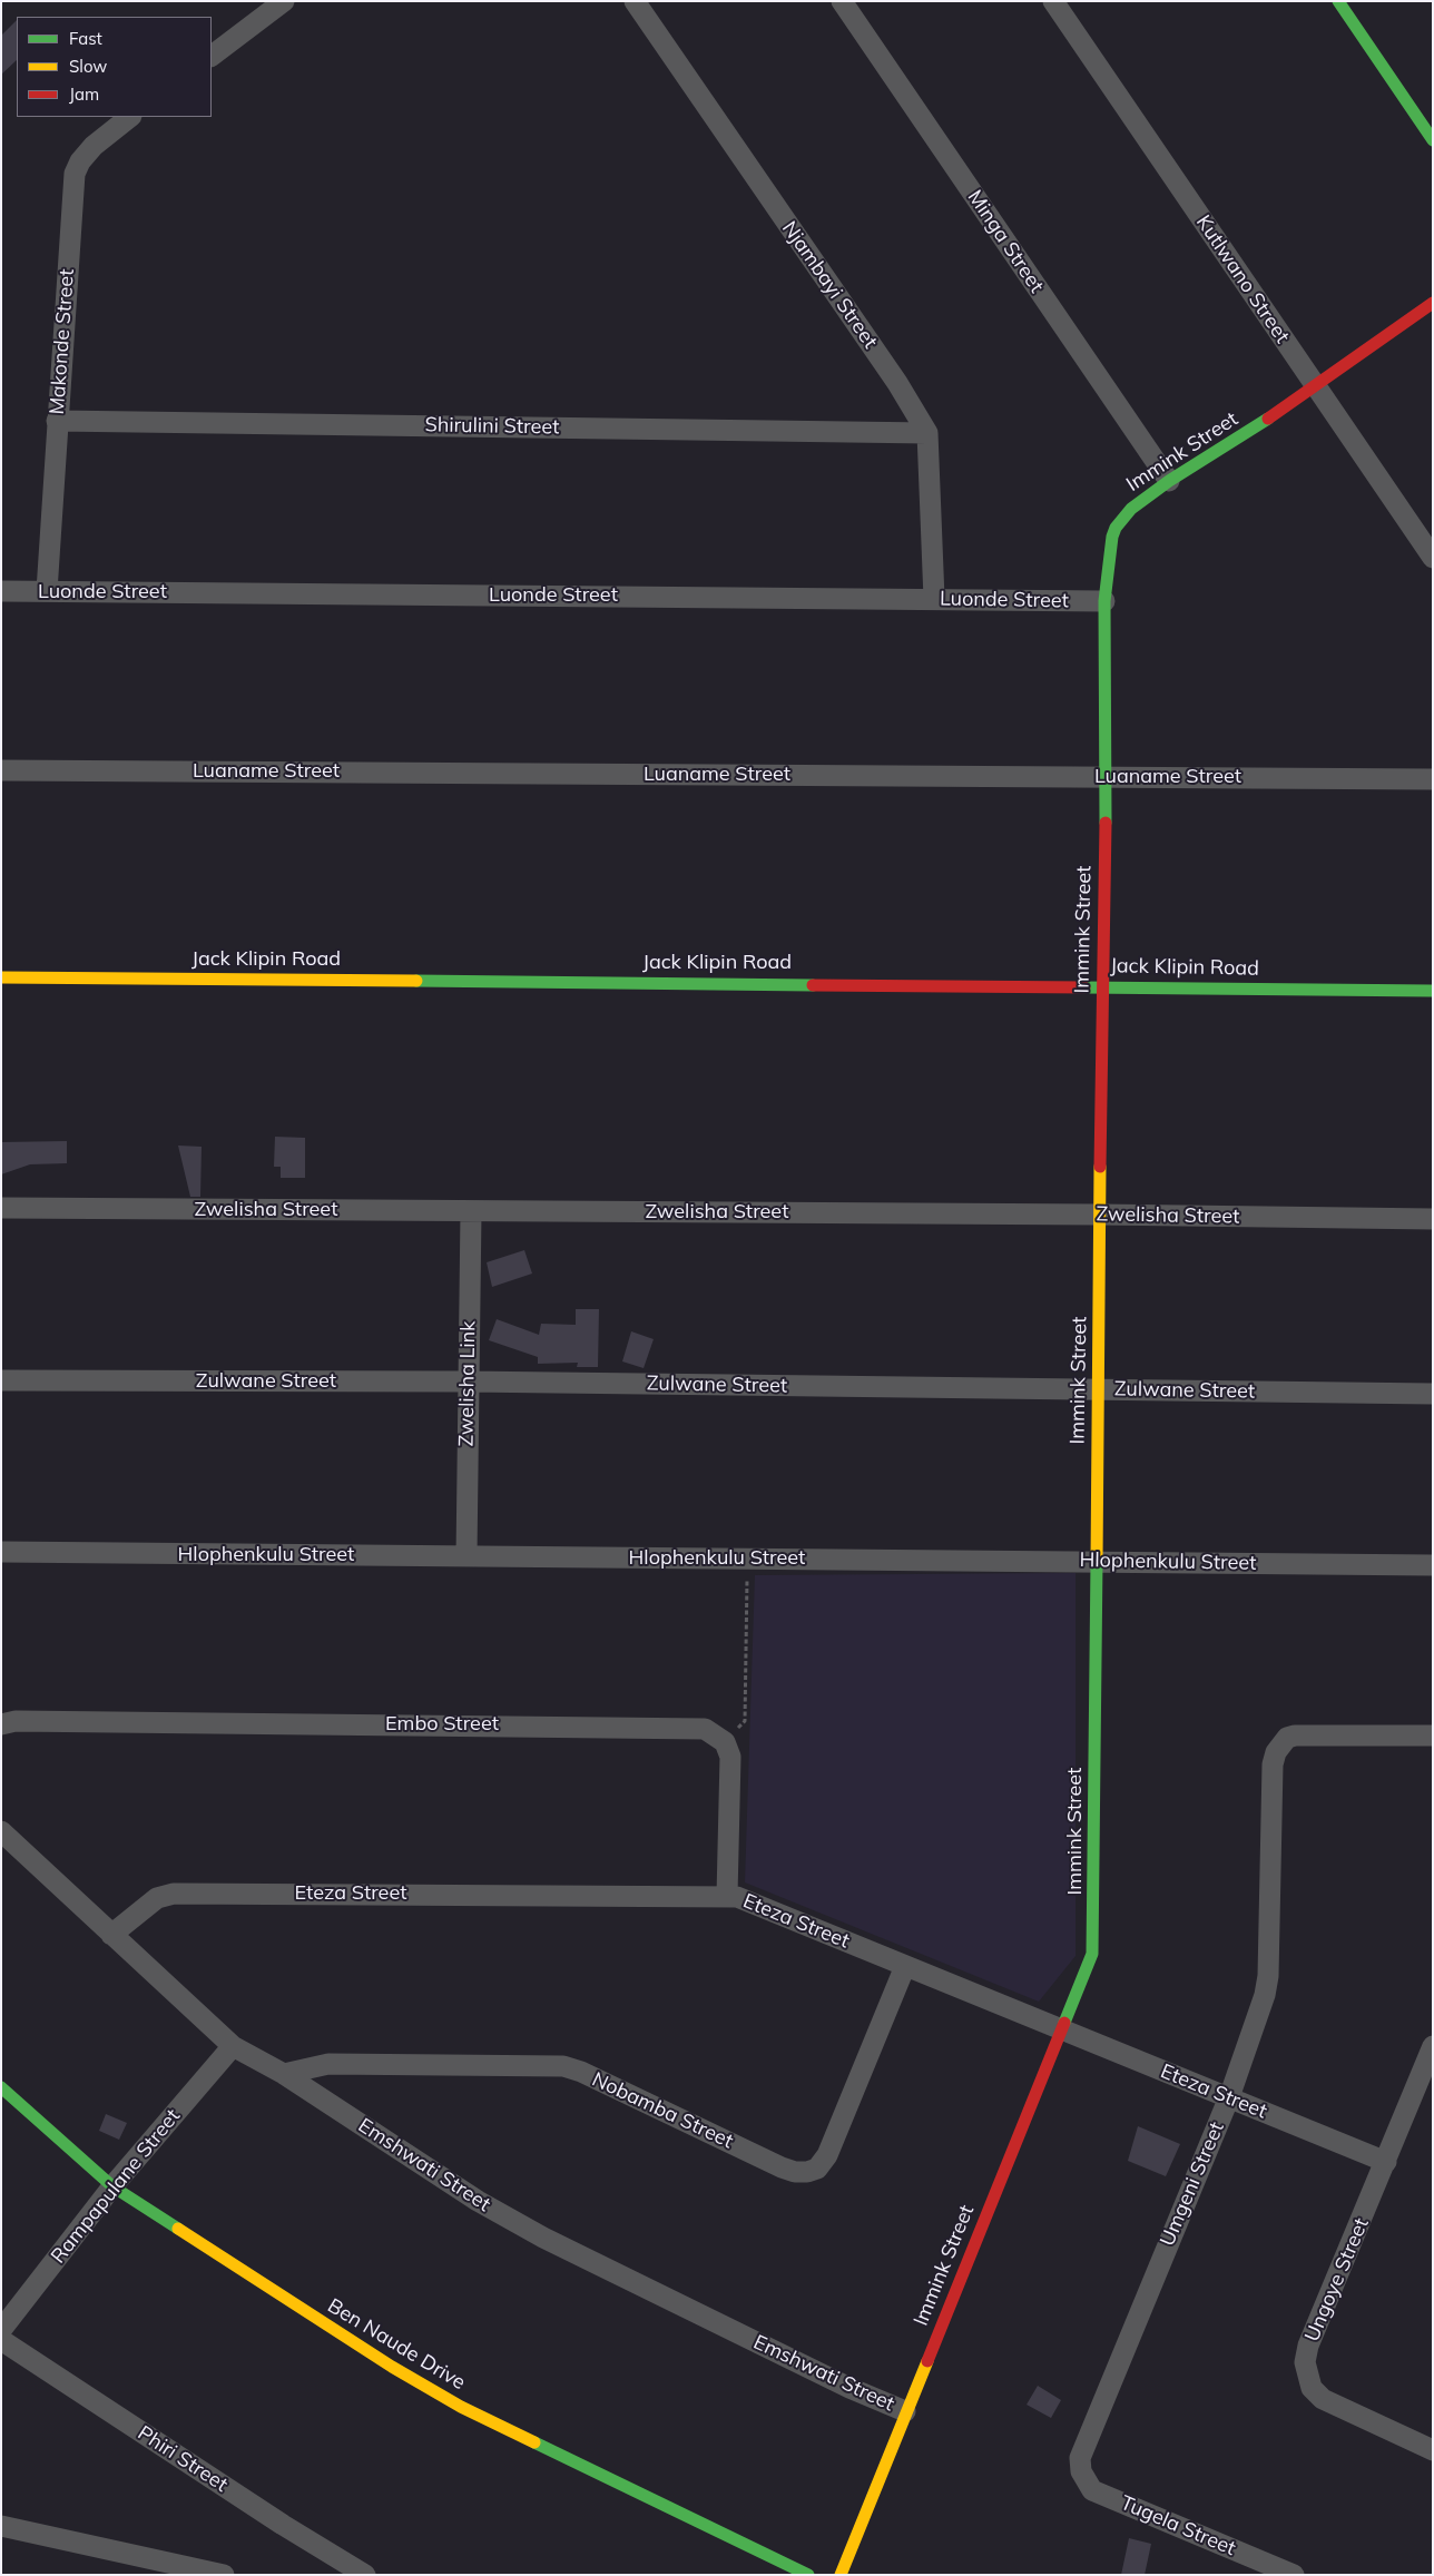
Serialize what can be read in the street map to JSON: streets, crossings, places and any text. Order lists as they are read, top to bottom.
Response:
{
  "streets": {
    "street": [
      "Minga Street",
      "Kutlwano Street",
      "Njambayi Street",
      "Makonde Street",
      "Shirulini Street",
      "Immink Street",
      "Luonde Street",
      "Luaname Street",
      "Jack Klipin Road",
      "Zwelisha Street",
      "Zulwane Street",
      "Zwelisha Link",
      "Hlophenkulu Street",
      "Embo Street",
      "Eteza Street",
      "Nobamba Street",
      "Emshwati Street",
      "Umgeni Street",
      "Rampapulane Street",
      "Ungoye Street",
      "Ben Naude Drive",
      "Phiri Street",
      "Tugela Street"
    ]
  },
  "crossings": [
    ["Minga Street", "Immink Street"],
    ["Kutlwano Street", "Immink Street"],
    ["Njambayi Street", "Shirulini Street"],
    ["Njambayi Street", "Luonde Street"],
    ["Makonde Street", "Shirulini Street"],
    ["Makonde Street", "Luonde Street"],
    ["Immink Street", "Luonde Street"],
    ["Immink Street", "Luaname Street"],
    ["Immink Street", "Jack Klipin Road"],
    ["Immink Street", "Zwelisha Street"],
    ["Immink Street", "Zulwane Street"],
    ["Immink Street", "Hlophenkulu Street"],
    ["Immink Street", "Eteza Street"],
    ["Immink Street", "Emshwati Street"],
    ["Zwelisha Street", "Zwelisha Link"],
    ["Zulwane Street", "Zwelisha Link"],
    ["Zwelisha Link", "Hlophenkulu Street"],
    ["Eteza Street", "Nobamba Street"],
    ["Eteza Street", "Emshwati Street"],
    ["Eteza Street", "Umgeni Street"],
    ["Eteza Street", "Ungoye Street"],
    ["Nobamba Street", "Emshwati Street"],
    ["Emshwati Street", "Rampapulane Street"],
    ["Umgeni Street", "Tugela Street"],
    ["Rampapulane Street", "Ben Naude Drive"]
  ],
  "legend": ["Fast", "Slow", "Jam"]
}
